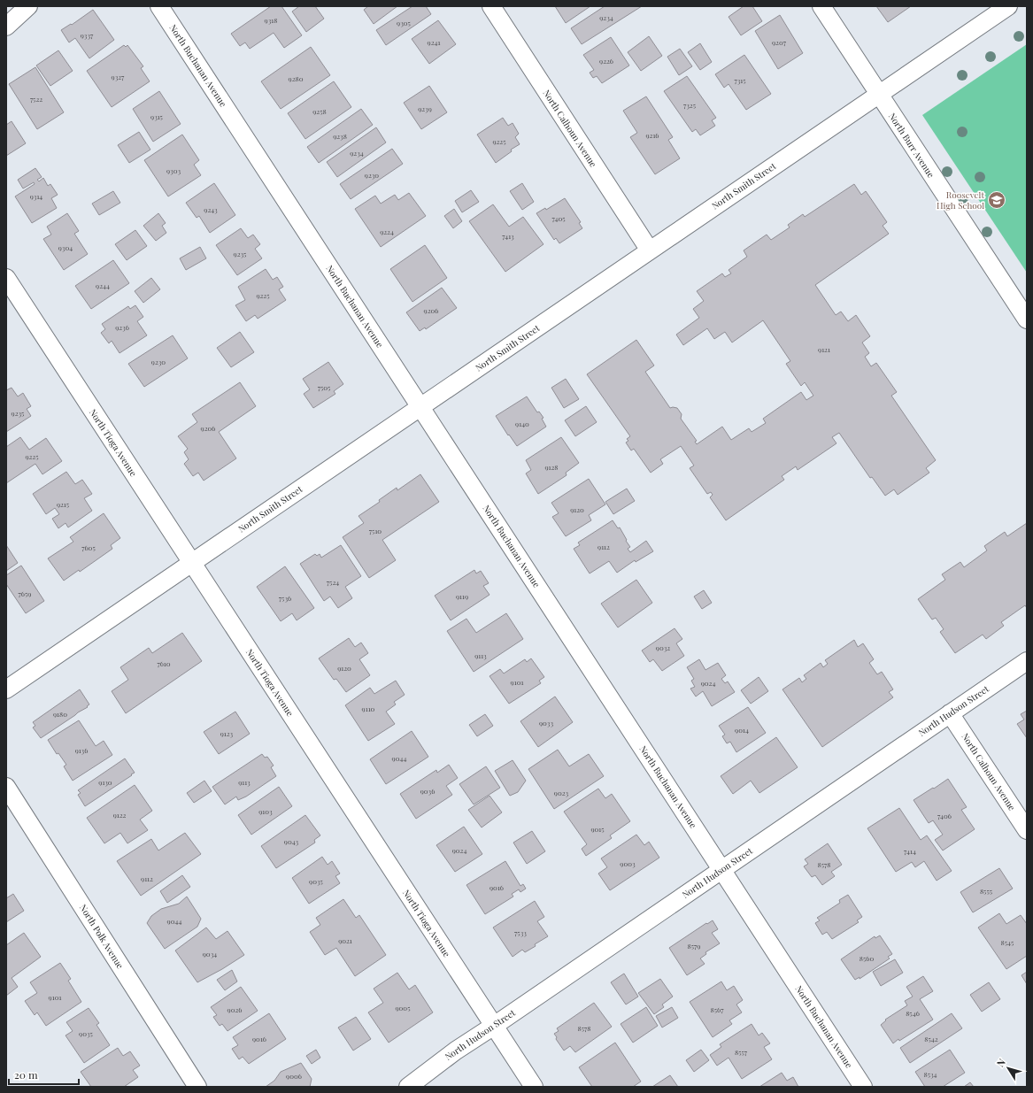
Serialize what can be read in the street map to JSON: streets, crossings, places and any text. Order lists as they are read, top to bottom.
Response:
{
  "streets": {
    "street": [
      "North Buchanan Avenue",
      "North Calhoun Avenue",
      "North Burr Avenue",
      "North Smith Street",
      "North Tioga Avenue",
      "North Hudson Street",
      "North Polk Avenue"
    ]
  },
  "crossings": [
    ["North Buchanan Avenue", "North Smith Street"],
    ["North Buchanan Avenue", "North Hudson Street"],
    ["North Calhoun Avenue", "North Smith Street"],
    ["North Calhoun Avenue", "North Hudson Street"],
    ["North Burr Avenue", "North Smith Street"],
    ["North Smith Street", "North Tioga Avenue"],
    ["North Tioga Avenue", "North Hudson Street"]
  ],
  "places": {
    "school or university": ["Roosevelt High School"]
  },
  "house_numbers": [
    "9234",
    "9318",
    "9305",
    "9337",
    "9241",
    "9207",
    "9226",
    "9327",
    "9280",
    "7315",
    "7522",
    "7325",
    "9239",
    "9258",
    "9315",
    "9216",
    "9238",
    "9225",
    "9234",
    "9303",
    "9230",
    "9314",
    "9243",
    "7405",
    "9224",
    "7413",
    "9304",
    "9235",
    "9244",
    "9225",
    "9206",
    "9236",
    "9121",
    "9230",
    "7505",
    "9235",
    "9140",
    "9206",
    "9225",
    "9128",
    "9215",
    "9120",
    "7510",
    "9112",
    "7605",
    "7524",
    "7659",
    "9119",
    "7536",
    "9032",
    "9113",
    "7610",
    "9120",
    "9101",
    "9024",
    "9110",
    "9180",
    "9033",
    "9014",
    "9123",
    "9136",
    "9044",
    "9130",
    "9113",
    "9036",
    "9023",
    "9103",
    "9122",
    "7406",
    "9015",
    "9043",
    "9024",
    "7414",
    "9003",
    "8578",
    "9112",
    "9035",
    "9016",
    "8555",
    "9044",
    "7533",
    "9021",
    "8545",
    "8579",
    "9034",
    "8560",
    "9101",
    "9005",
    "9026",
    "8567",
    "8546",
    "8578",
    "9035",
    "9016",
    "8542",
    "8557",
    "8534",
    "9006"
  ],
  "scale_bar": "20 m",
  "north": "top left"
}
